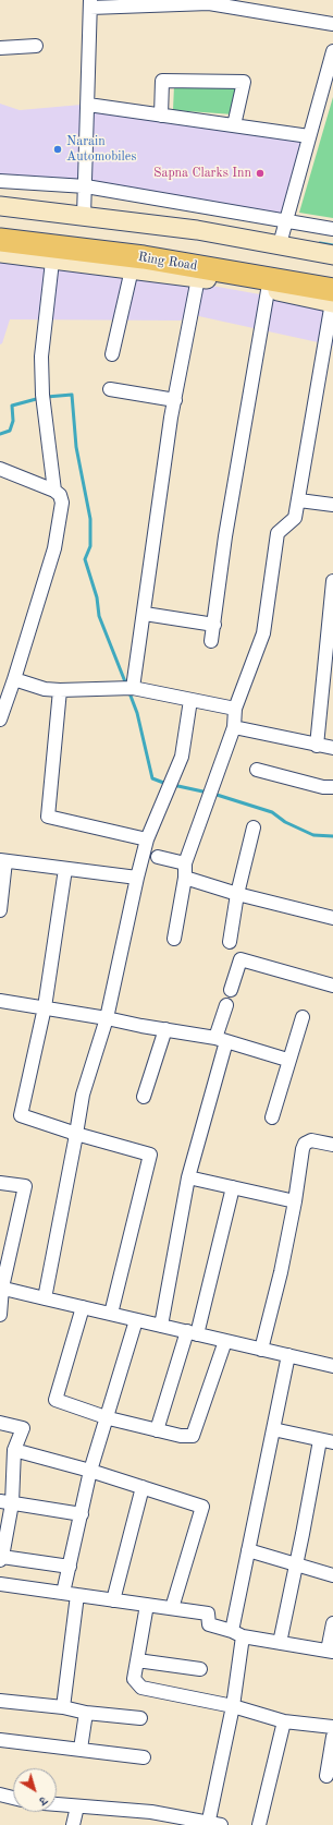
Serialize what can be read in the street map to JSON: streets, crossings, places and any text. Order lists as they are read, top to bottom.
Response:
{
  "streets": {
    "highway": ["Ring Road"]
  },
  "places": ["Narain Automobiles", "Sapna Clarks Inn"],
  "north": "bottom right"
}
